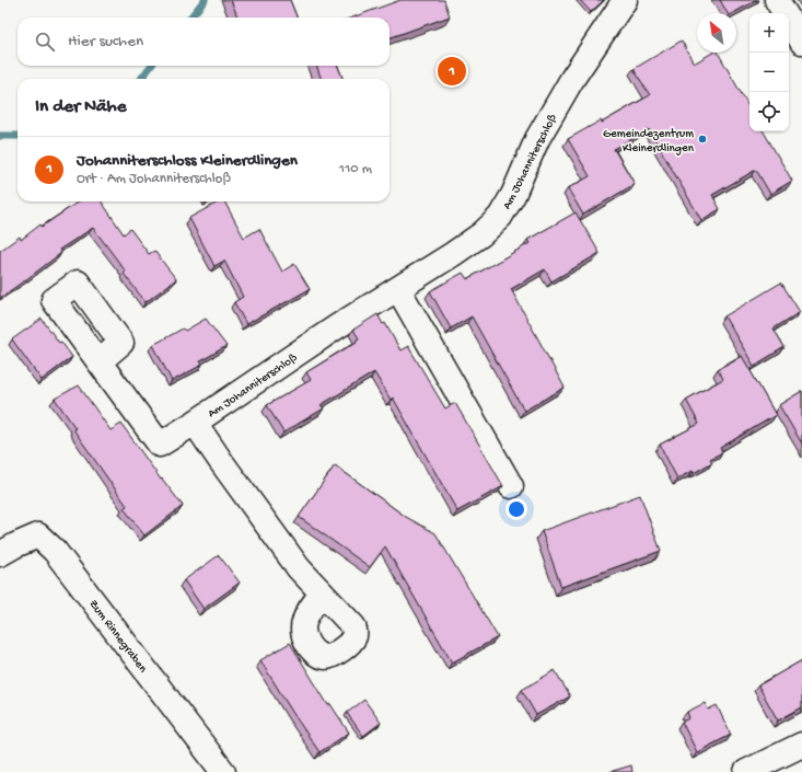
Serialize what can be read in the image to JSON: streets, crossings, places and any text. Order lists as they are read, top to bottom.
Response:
{
  "streets": {
    "street": ["Am Johanniterschloß", "Zum Rinnegraben"]
  },
  "places": ["Gemeindezentrum Kleinerdlingen"],
  "north": "top left",
  "page": {
    "map_buttons": ["+", "−"],
    "search": "Hier suchen",
    "pins": "1",
    "heading": "In der Nähe",
    "list": [
      {
        "mark": "1",
        "name": "Johanniterschloss Kleinerdlingen",
        "note": "Ort · Am Johanniterschloß",
        "value": "110 m"
      }
    ]
  }
}
